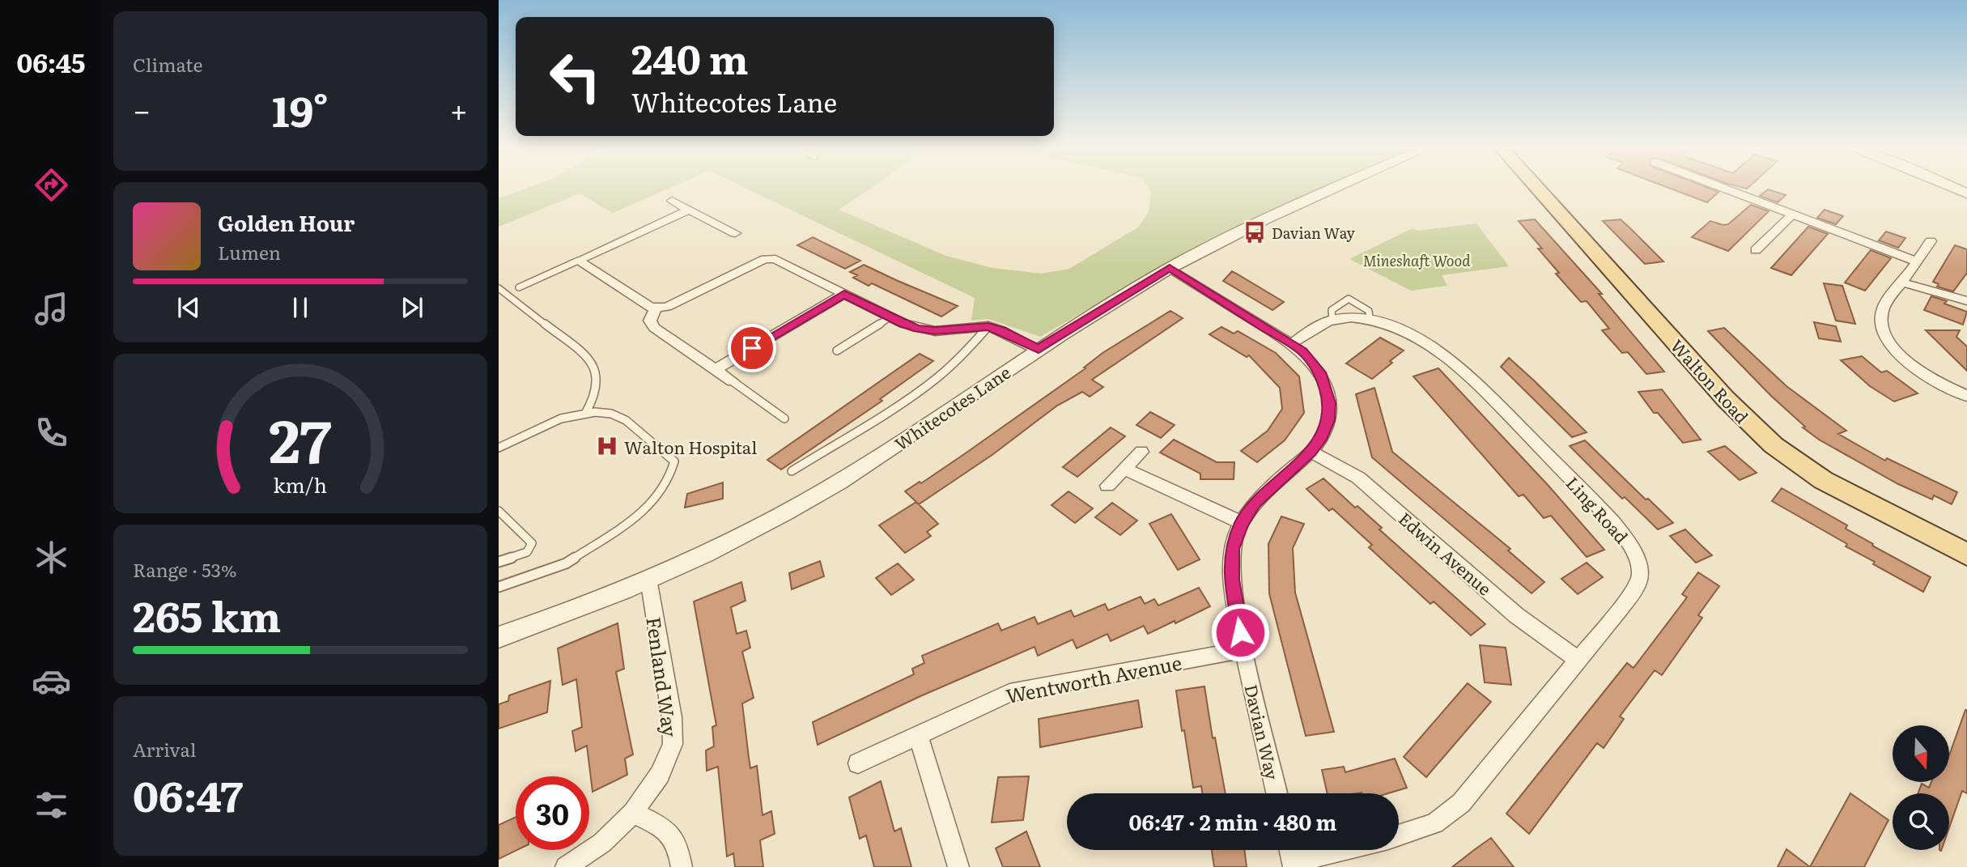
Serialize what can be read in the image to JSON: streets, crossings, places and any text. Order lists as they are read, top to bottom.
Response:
{
  "streets": {
    "main road": ["Walton Road"],
    "street": [
      "Whitecotes Lane",
      "Ling Road",
      "Edwin Avenue",
      "Fenland Way",
      "Wentworth Avenue",
      "Davian Way"
    ]
  },
  "crossings": [
    ["Whitecotes Lane", "Fenland Way"],
    ["Whitecotes Lane", "Davian Way"],
    ["Ling Road", "Edwin Avenue"],
    ["Ling Road", "Davian Way"],
    ["Edwin Avenue", "Davian Way"],
    ["Wentworth Avenue", "Davian Way"]
  ],
  "parks": ["Mineshaft Wood"],
  "places": {
    "bus stop": ["Davian Way"],
    "hospital": ["Walton Hospital"]
  },
  "north": "bottom",
  "page": {
    "tabs": "06:45",
    "tile": [
      "Climate",
      ["Range · 53%", "265 km"],
      ["Arrival", "06:47"]
    ],
    "turn": ["240 m", "Whitecotes Lane"],
    "heat": ["−", "19°", "+"],
    "song": ["Golden Hour", "Lumen"],
    "limit": "30",
    "trip": "06:47 · 2 min · 480 m",
    "gauge": ["27", "km/h"]
  }
}
